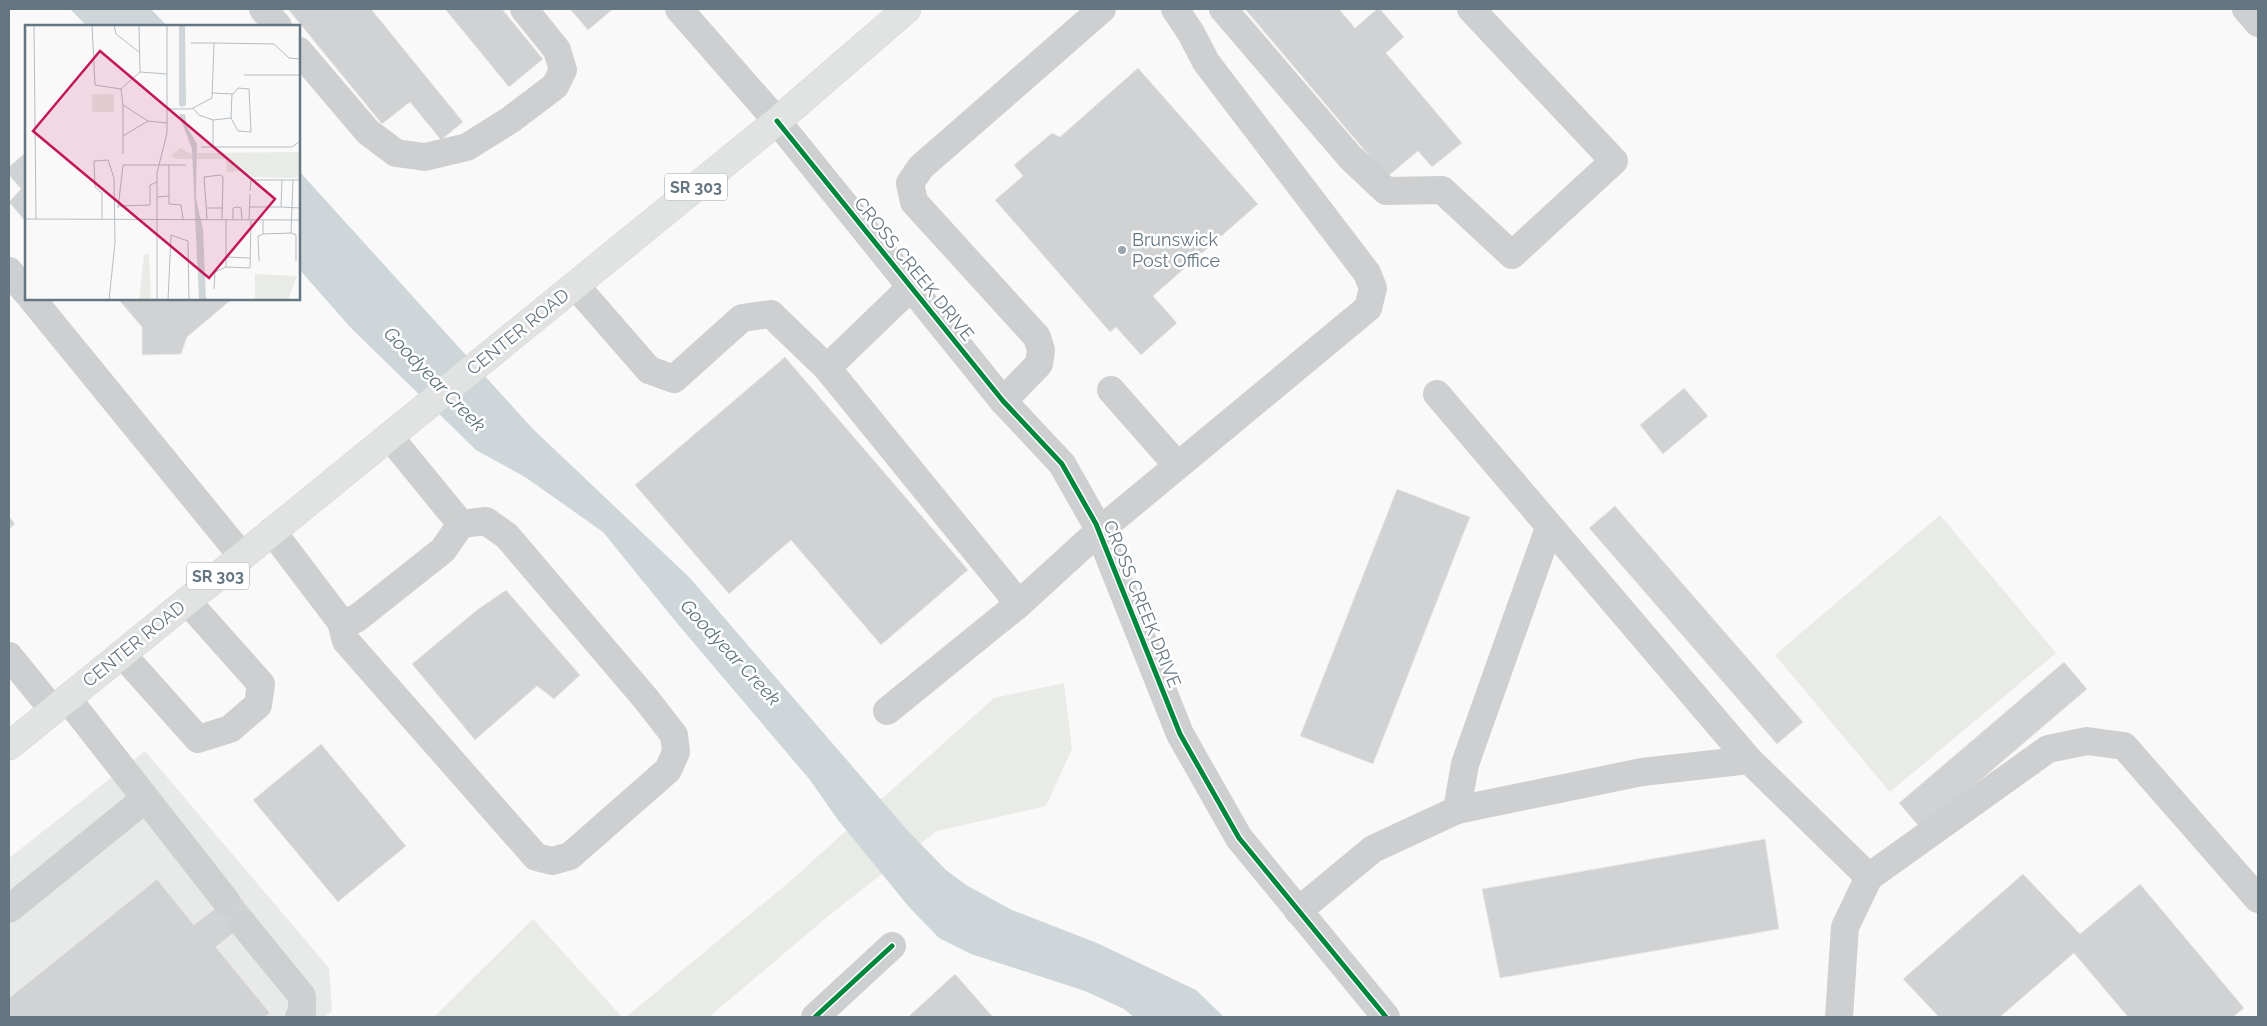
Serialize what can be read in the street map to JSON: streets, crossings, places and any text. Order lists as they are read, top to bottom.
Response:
{
  "streets": {
    "main road": ["SR 303", "CENTER ROAD"],
    "street": ["CROSS CREEK DRIVE"]
  },
  "crossings": [
    ["CROSS CREEK DRIVE", "CENTER ROAD"]
  ],
  "water": ["Goodyear Creek"],
  "places": ["Brunswick Post Office"]
}
